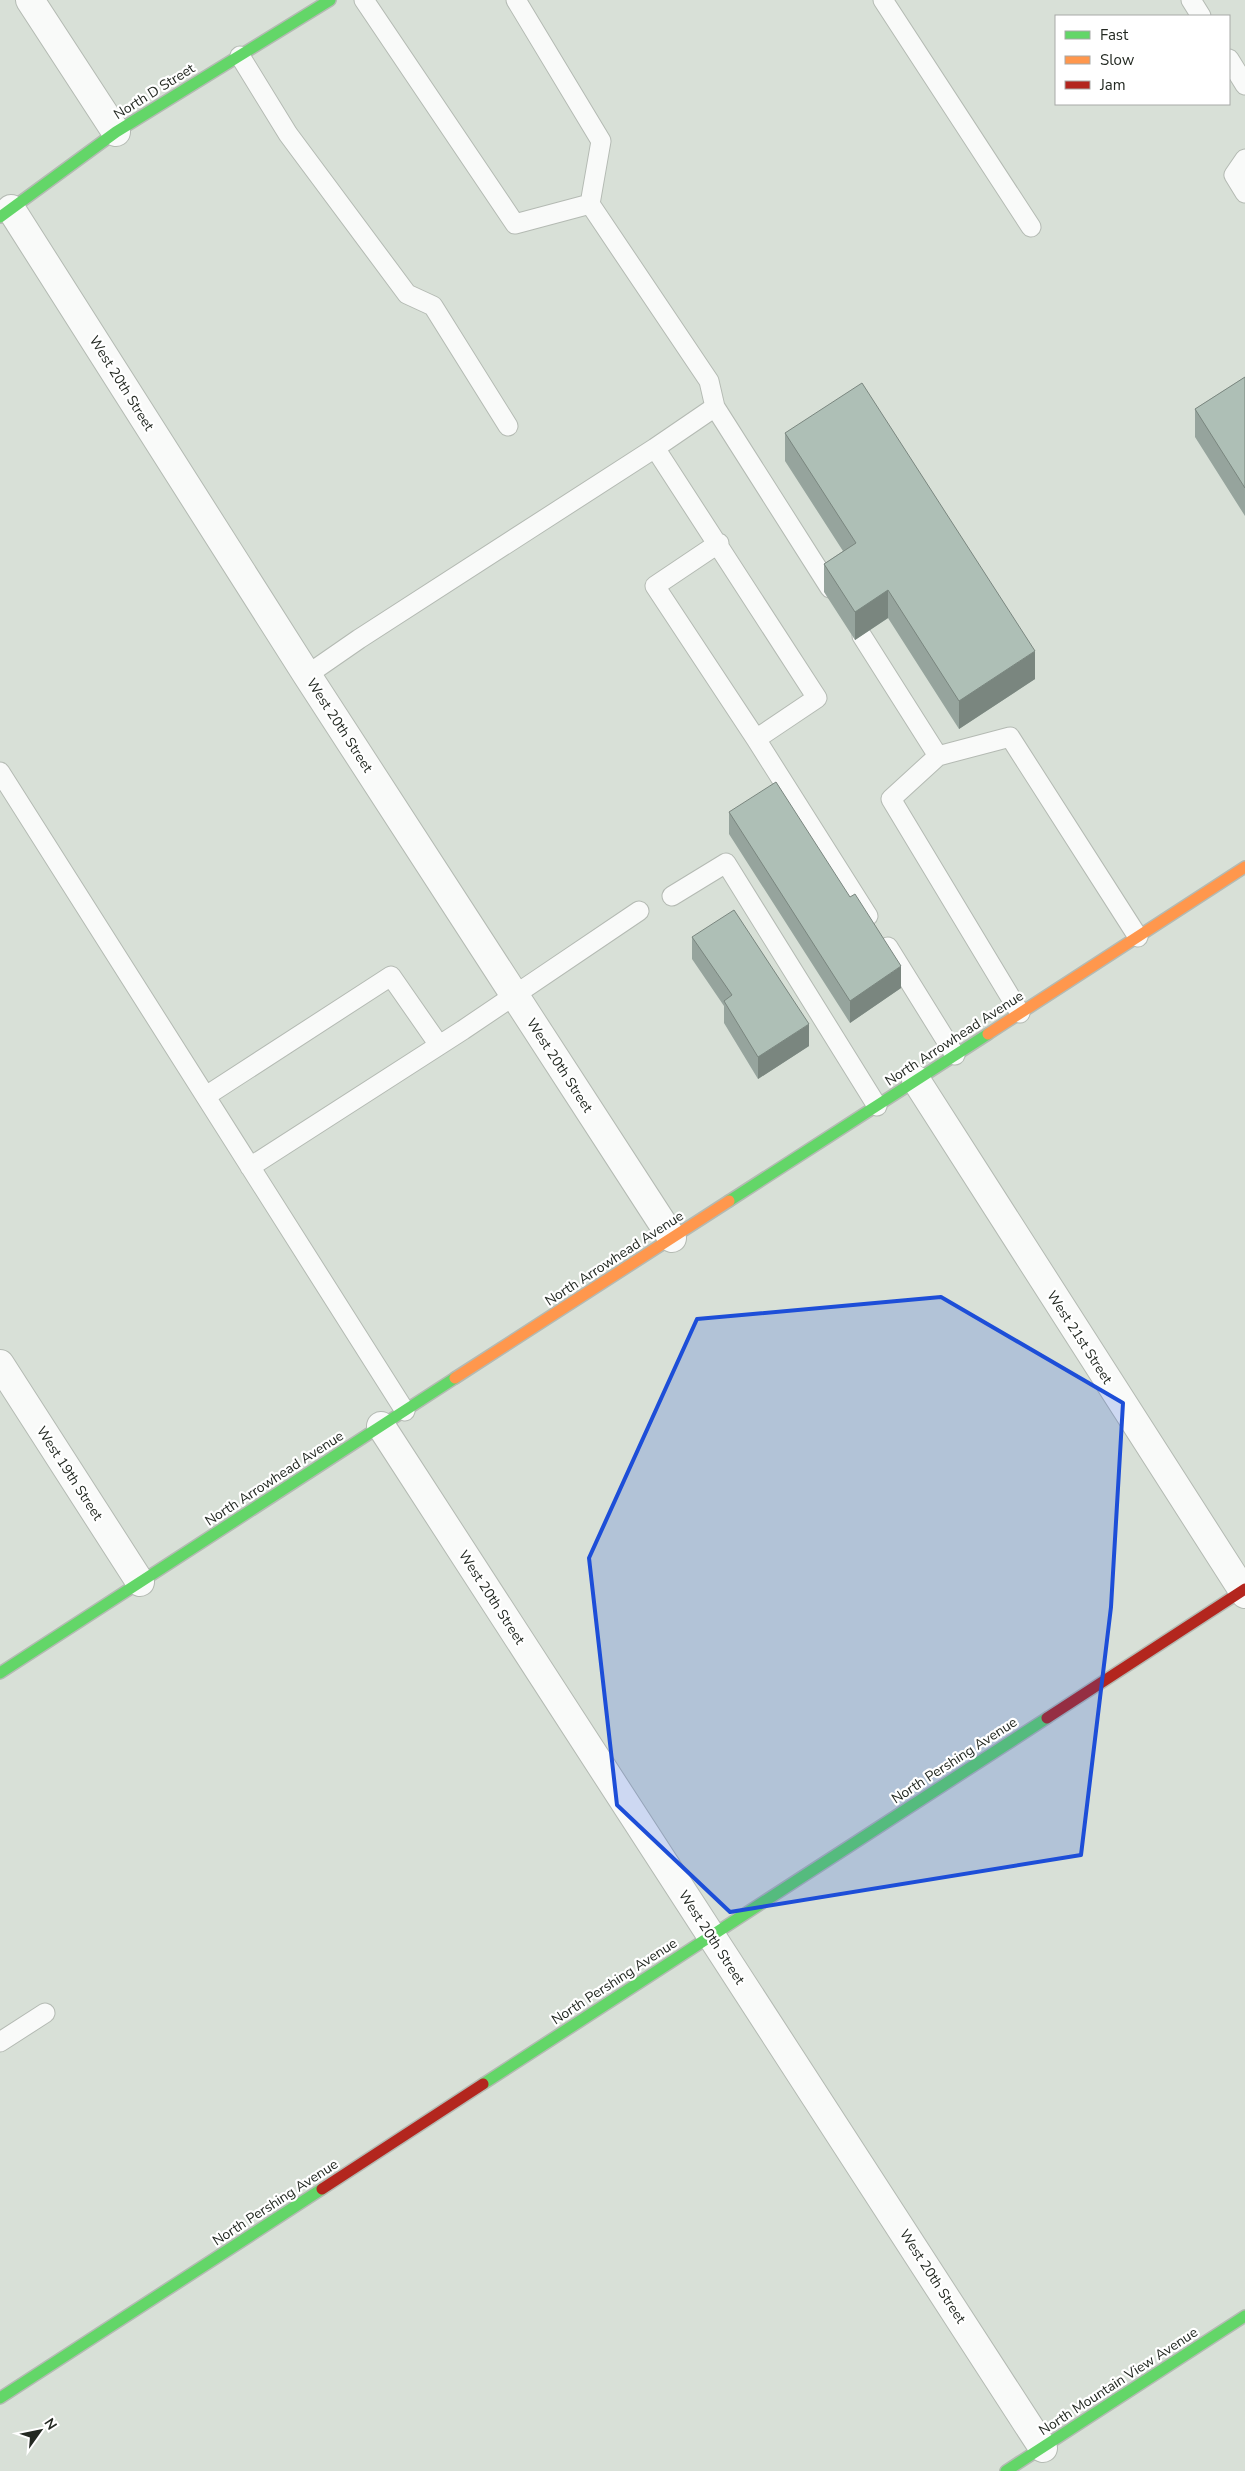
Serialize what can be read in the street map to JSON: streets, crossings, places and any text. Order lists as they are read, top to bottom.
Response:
{
  "streets": {
    "street": [
      "North D Street",
      "West 20th Street",
      "North Arrowhead Avenue",
      "West 21st Street",
      "West 19th Street",
      "North Pershing Avenue",
      "North Mountain View Avenue"
    ]
  },
  "crossings": [
    ["North D Street", "West 20th Street"],
    ["West 20th Street", "North Arrowhead Avenue"],
    ["West 20th Street", "North Pershing Avenue"],
    ["West 20th Street", "North Mountain View Avenue"],
    ["North Arrowhead Avenue", "West 21st Street"],
    ["North Arrowhead Avenue", "West 19th Street"],
    ["West 21st Street", "North Pershing Avenue"]
  ],
  "legend": ["Fast", "Slow", "Jam"],
  "north": "top right"
}
